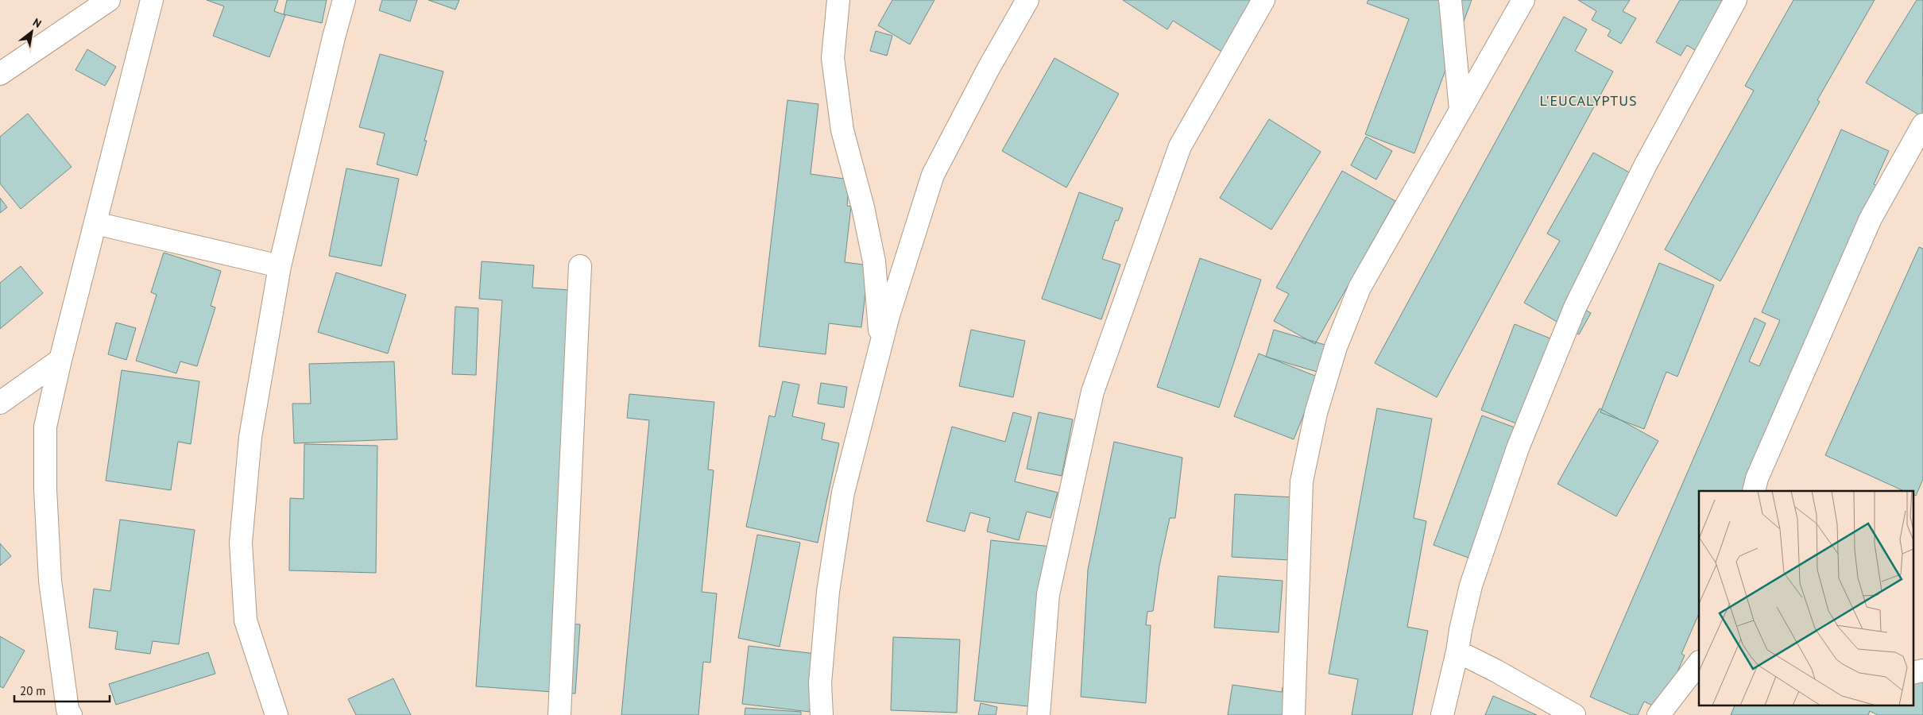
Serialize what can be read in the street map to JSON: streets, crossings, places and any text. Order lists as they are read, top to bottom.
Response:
{
  "districts": ["L'EUCALYPTUS"],
  "scale_bar": "20 m",
  "north": "top right"
}
